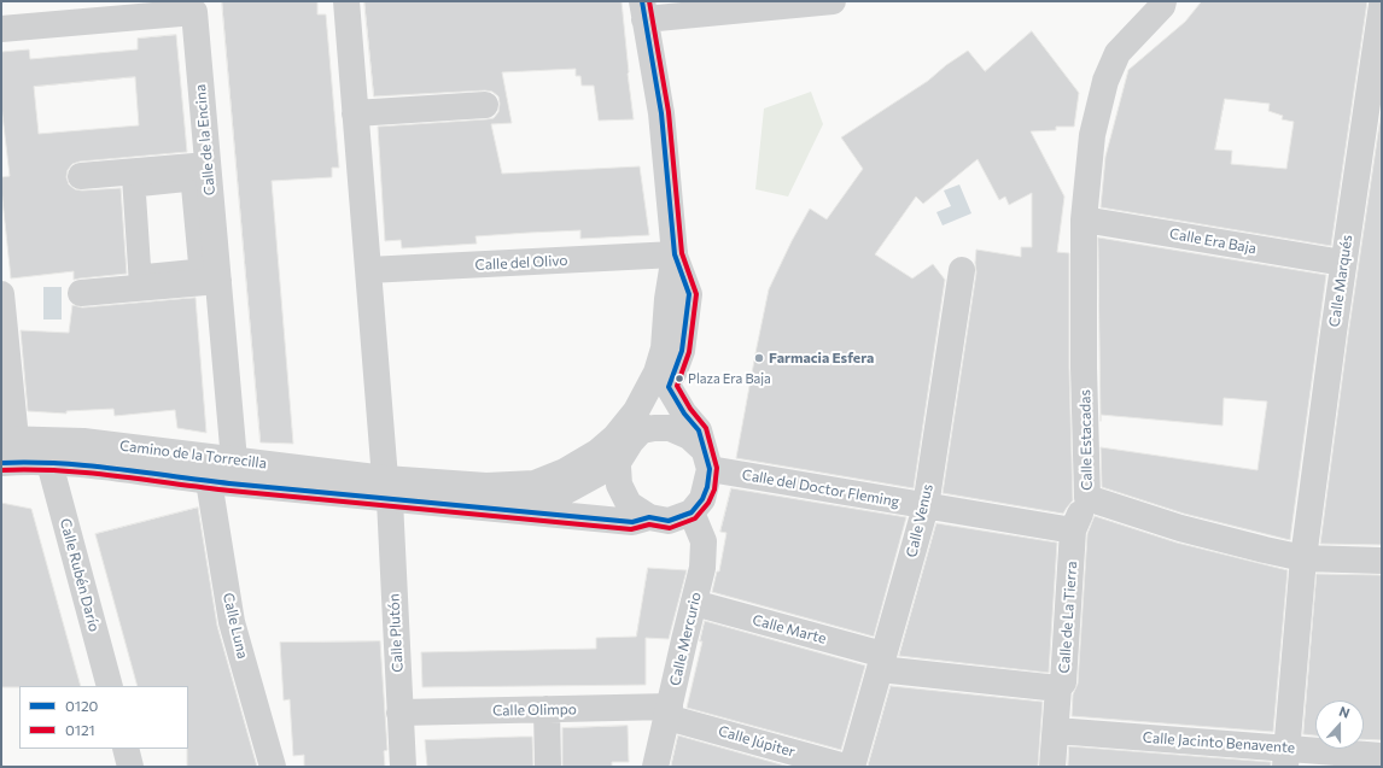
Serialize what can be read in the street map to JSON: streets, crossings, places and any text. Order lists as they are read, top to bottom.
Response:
{
  "streets": {
    "street": [
      "Calle de la Encina",
      "Calle Era Baja",
      "Calle del Olivo",
      "Calle Marqués",
      "Calle Estacadas",
      "Camino de la Torrecilla",
      "Calle del Doctor Fleming",
      "Calle Venus",
      "Calle Rubén Darío",
      "Calle de La Tierra",
      "Calle Luna",
      "Calle Marte",
      "Calle Plutón",
      "Calle Mercurio",
      "Calle Olimpo",
      "Calle Júpiter",
      "Calle Jacinto Benavente"
    ]
  },
  "crossings": [
    ["Calle de la Encina", "Camino de la Torrecilla"],
    ["Calle Era Baja", "Calle Marqués"],
    ["Calle Era Baja", "Calle Estacadas"],
    ["Calle Marqués", "Calle Estacadas"],
    ["Calle Marqués", "Calle Jacinto Benavente"],
    ["Calle Estacadas", "Calle de La Tierra"],
    ["Camino de la Torrecilla", "Calle del Doctor Fleming"],
    ["Camino de la Torrecilla", "Calle Rubén Darío"],
    ["Camino de la Torrecilla", "Calle Luna"],
    ["Camino de la Torrecilla", "Calle Plutón"],
    ["Camino de la Torrecilla", "Calle Mercurio"],
    ["Calle del Doctor Fleming", "Calle Venus"],
    ["Calle del Doctor Fleming", "Calle de La Tierra"],
    ["Calle del Doctor Fleming", "Calle Mercurio"],
    ["Calle Venus", "Calle Marte"],
    ["Calle de La Tierra", "Calle Marte"],
    ["Calle de La Tierra", "Calle Jacinto Benavente"],
    ["Calle Marte", "Calle Mercurio"],
    ["Calle Plutón", "Calle Olimpo"],
    ["Calle Mercurio", "Calle Olimpo"],
    ["Calle Mercurio", "Calle Júpiter"],
    ["Calle Olimpo", "Calle Júpiter"]
  ],
  "places": ["Farmacia Esfera", "Plaza Era Baja"],
  "lines": ["transit line 0120", "transit line 0121"],
  "legend": ["0120", "0121"],
  "north": "top"
}
